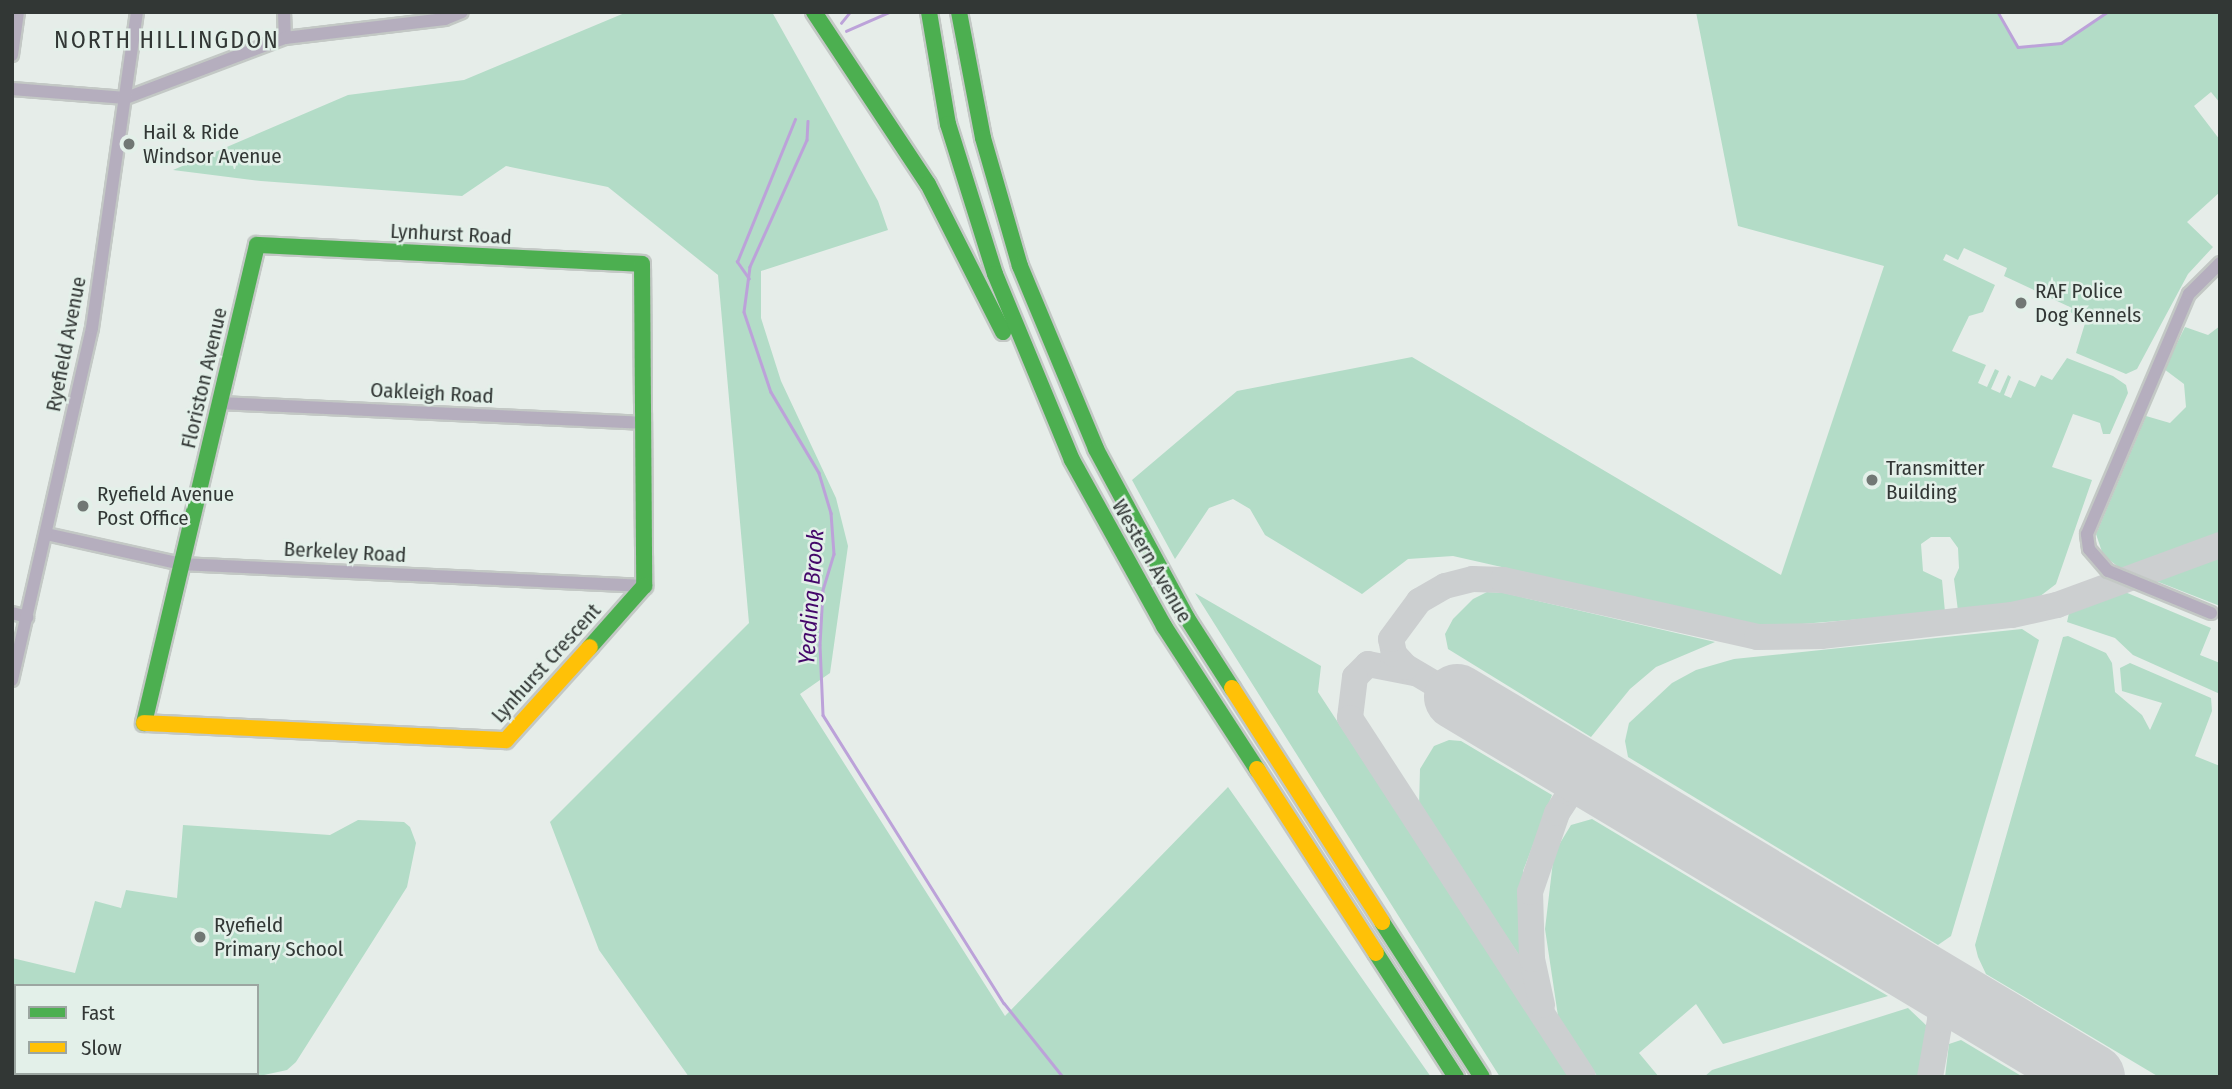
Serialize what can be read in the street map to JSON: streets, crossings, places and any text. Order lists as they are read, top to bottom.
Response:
{
  "streets": {
    "main road": [
      "Lynhurst Road",
      "Floriston Avenue",
      "Western Avenue",
      "Lynhurst Crescent"
    ],
    "street": ["Ryefield Avenue", "Oakleigh Road", "Berkeley Road"]
  },
  "crossings": [
    ["Lynhurst Road", "Floriston Avenue"],
    ["Lynhurst Road", "Oakleigh Road"],
    ["Ryefield Avenue", "Berkeley Road"],
    ["Floriston Avenue", "Oakleigh Road"],
    ["Floriston Avenue", "Berkeley Road"],
    ["Floriston Avenue", "Lynhurst Crescent"],
    ["Berkeley Road", "Lynhurst Crescent"]
  ],
  "districts": ["NORTH HILLINGDON"],
  "water": ["Yeading Brook"],
  "places": [
    "Hail & Ride Windsor Avenue",
    "RAF Police Dog Kennels",
    "Transmitter Building",
    "Ryefield Avenue Post Office",
    "Ryefield Primary School"
  ],
  "legend": ["Fast", "Slow"]
}
